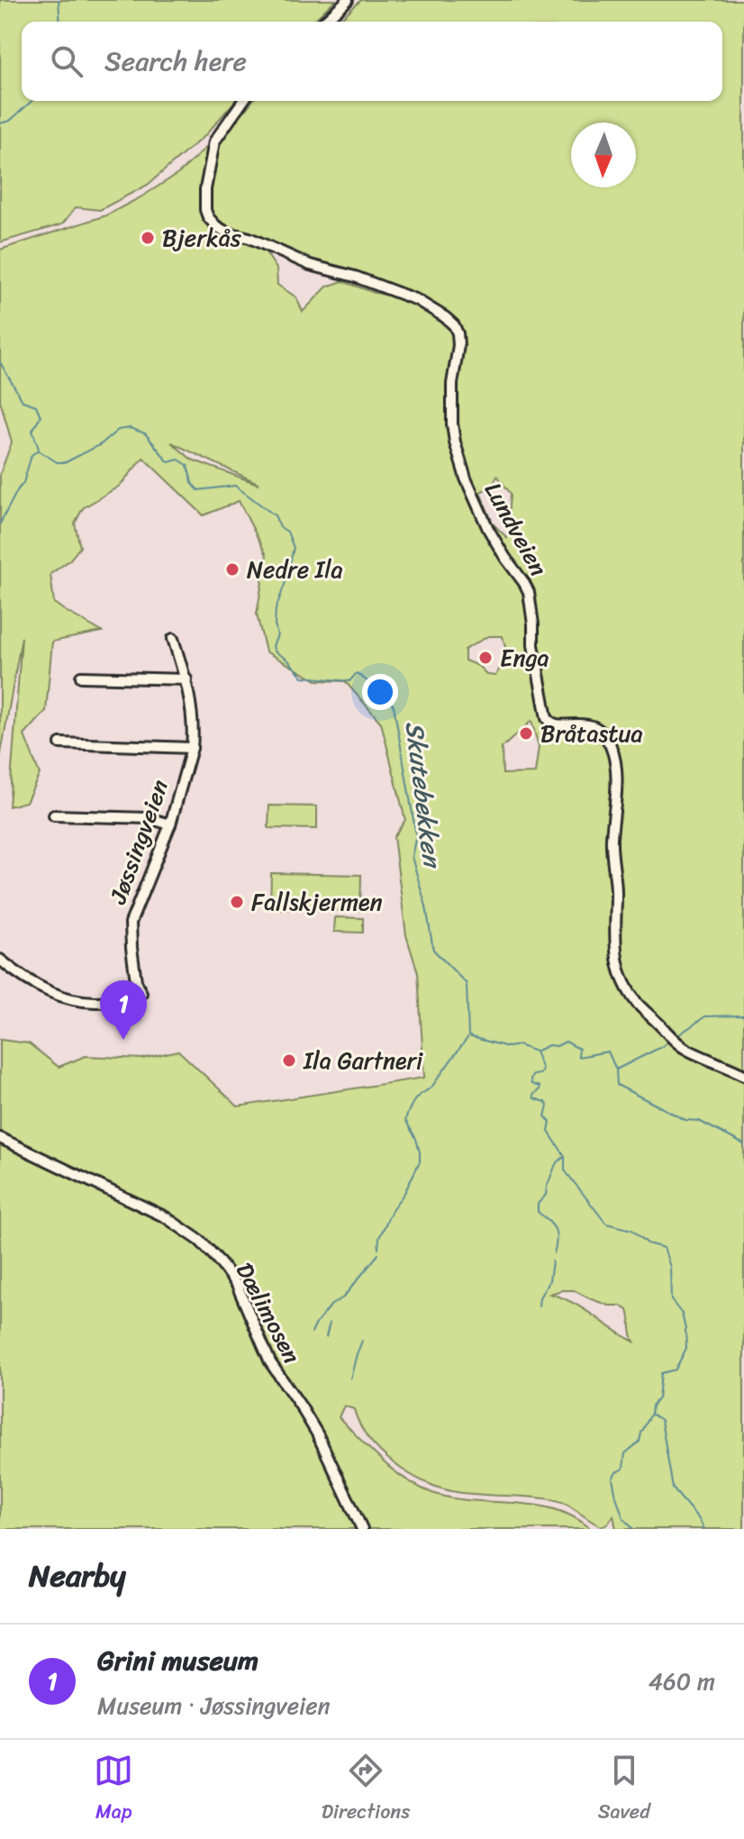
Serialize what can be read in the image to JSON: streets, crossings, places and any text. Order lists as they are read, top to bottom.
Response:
{
  "streets": {
    "street": ["Lundveien", "Jøssingveien", "Dælimosen"]
  },
  "water": ["Skutebekken"],
  "places": [
    "Bjerkås",
    "Nedre Ila",
    "Enga",
    "Bråtastua",
    "Fallskjermen",
    "Ila Gartneri"
  ],
  "north": "bottom",
  "page": {
    "search": "Search here",
    "pins": "1",
    "heading": "Nearby",
    "list": [
      {
        "mark": "1",
        "name": "Grini museum",
        "note": "Museum · Jøssingveien",
        "value": "460 m"
      }
    ],
    "nav": ["Map", "Directions", "Saved"]
  }
}
